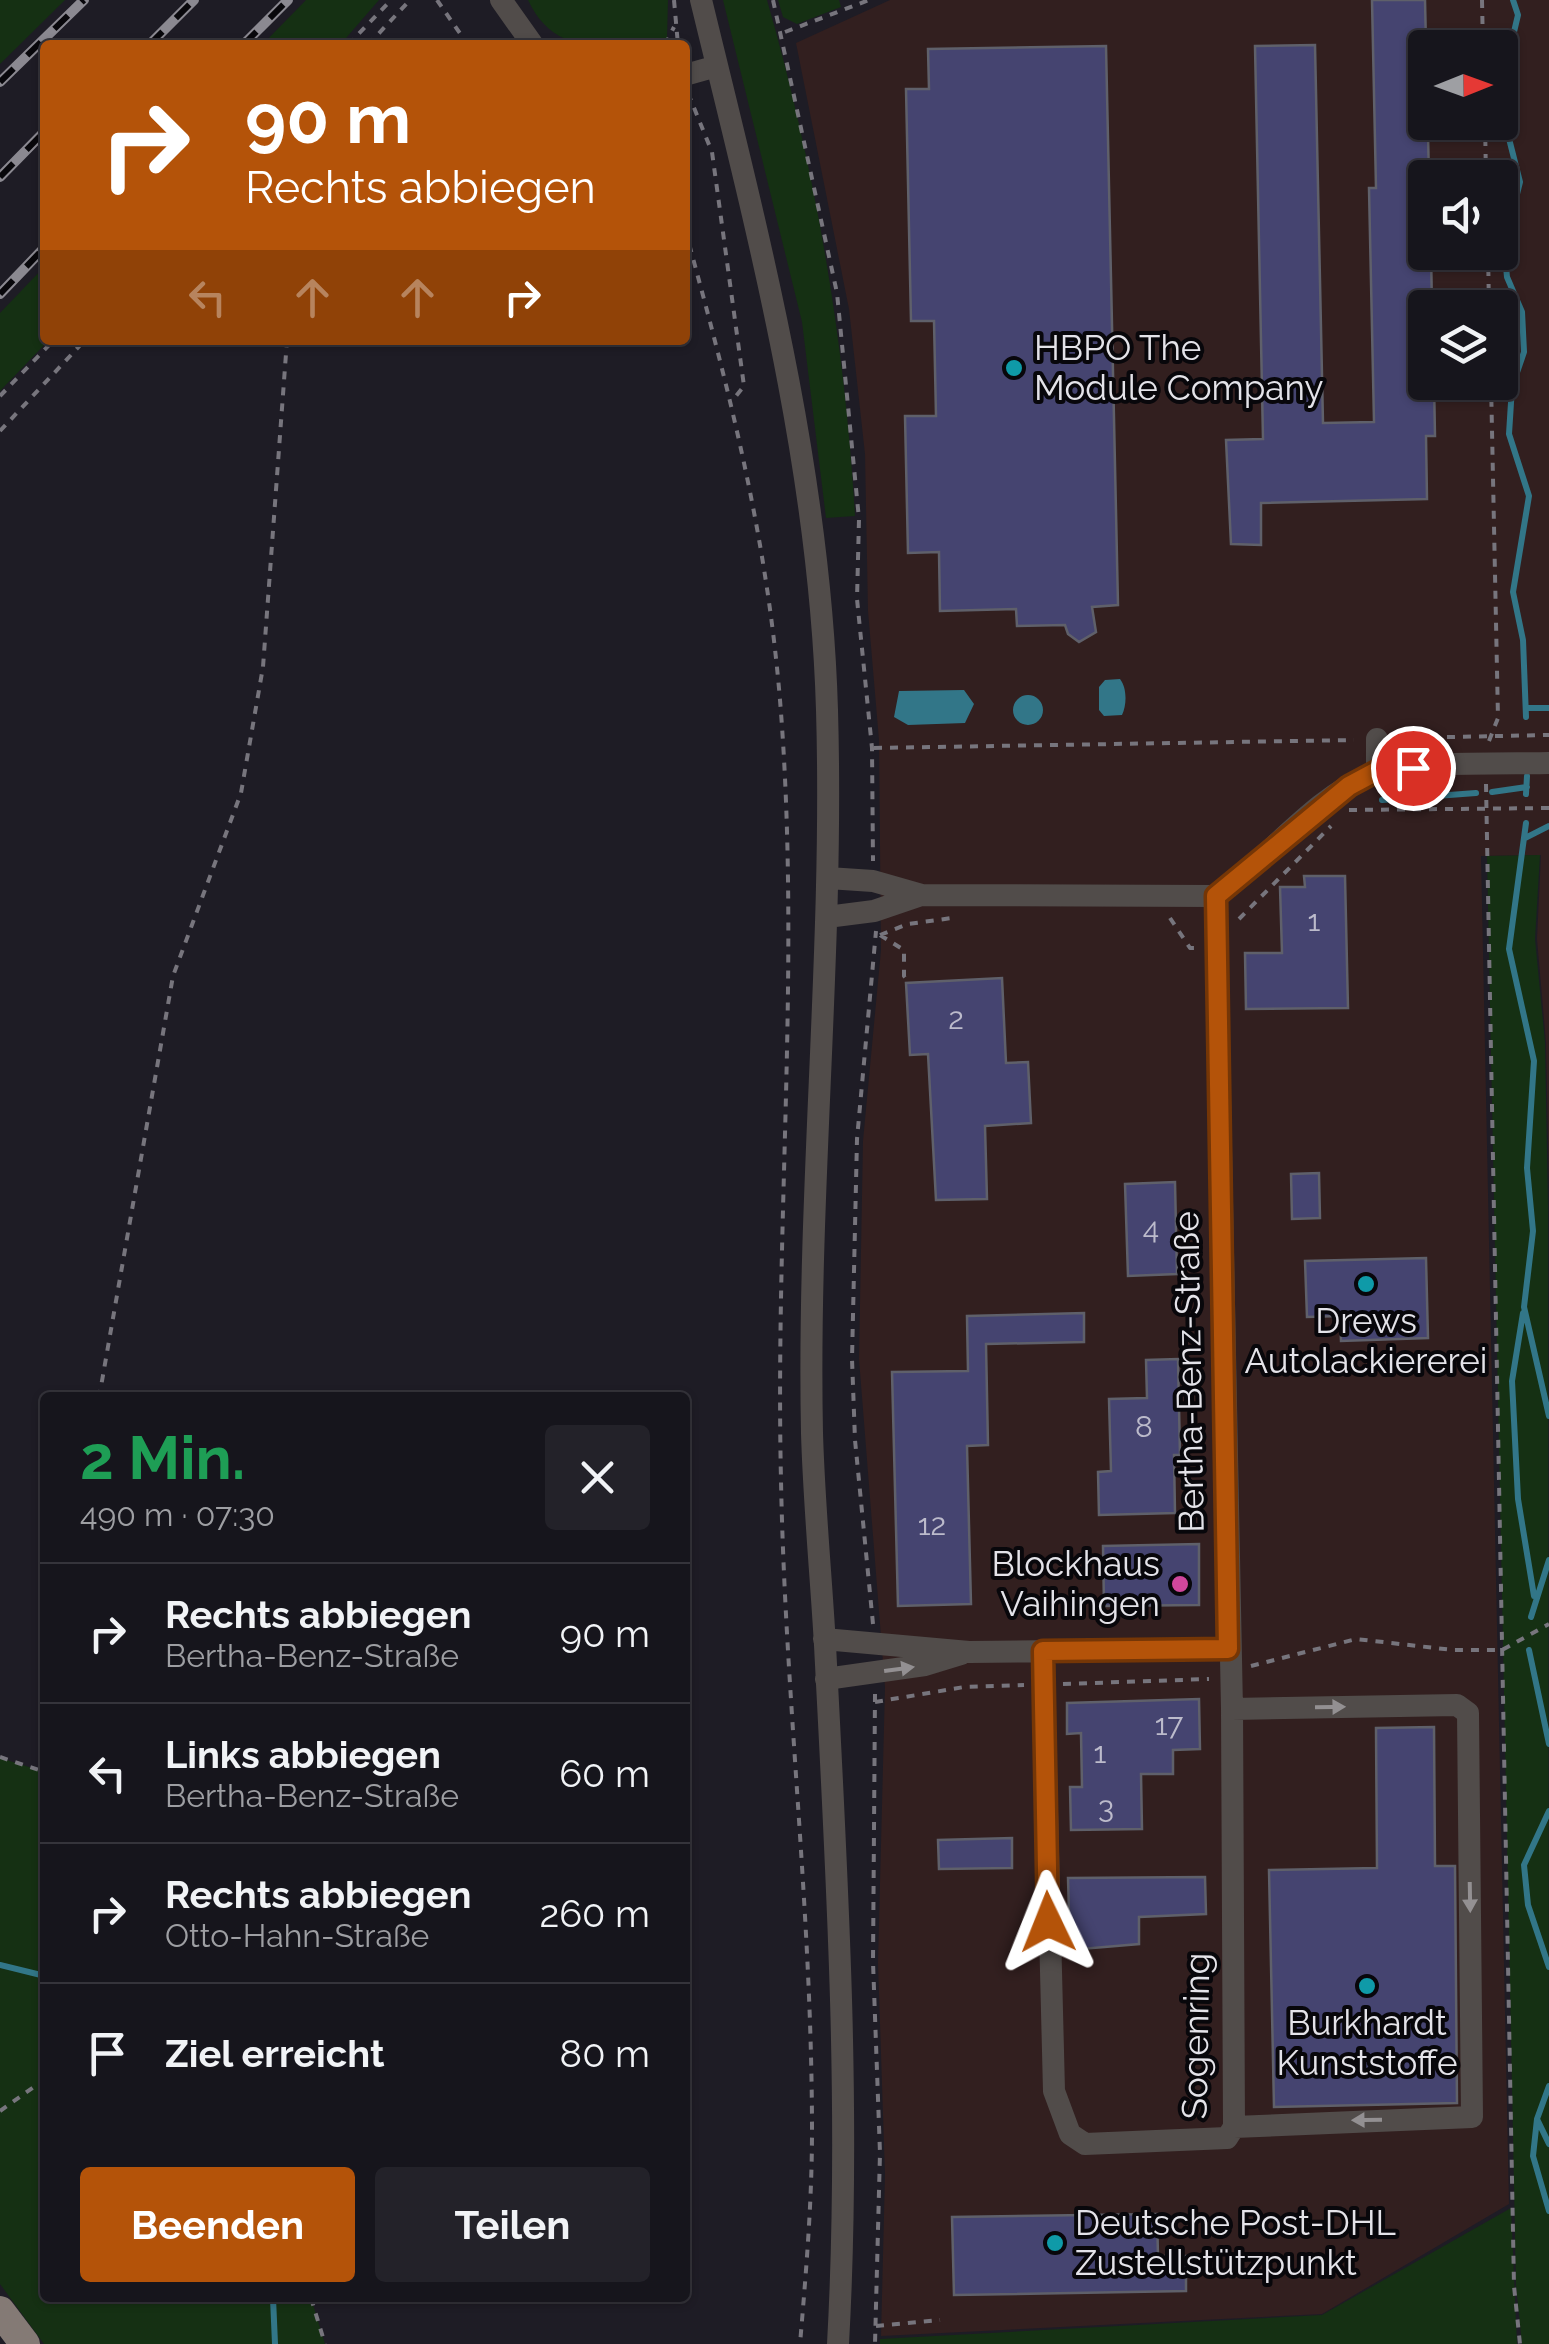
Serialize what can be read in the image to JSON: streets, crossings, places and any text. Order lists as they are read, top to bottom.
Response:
{
  "streets": {
    "street": ["Bertha-Benz-Straße", "Sogenring"]
  },
  "crossings": [
    ["Bertha-Benz-Straße", "Sogenring"]
  ],
  "places": [
    "HBPO The Module Company",
    "Drews Autolackiererei",
    "Blockhaus Vaihingen",
    "Burkhardt Kunststoffe",
    "Deutsche Post-DHL Zustellstützpunkt"
  ],
  "house_numbers": [
    "1",
    "2",
    "4",
    "8",
    "12",
    "17",
    "1",
    "3"
  ],
  "north": "right",
  "page": {
    "turn": ["90 m", "Rechts abbiegen"],
    "heading": ["2 Min.", "490 m · 07:30"],
    "list": [
      {
        "name": "Rechts abbiegen",
        "note": "Bertha-Benz-Straße",
        "value": "90 m"
      },
      {
        "name": "Links abbiegen",
        "note": "Bertha-Benz-Straße",
        "value": "60 m"
      },
      {
        "name": "Rechts abbiegen",
        "note": "Otto-Hahn-Straße",
        "value": "260 m"
      },
      {
        "name": "Ziel erreicht",
        "value": "80 m"
      }
    ],
    "buttons": ["Beenden", "Teilen"]
  }
}
